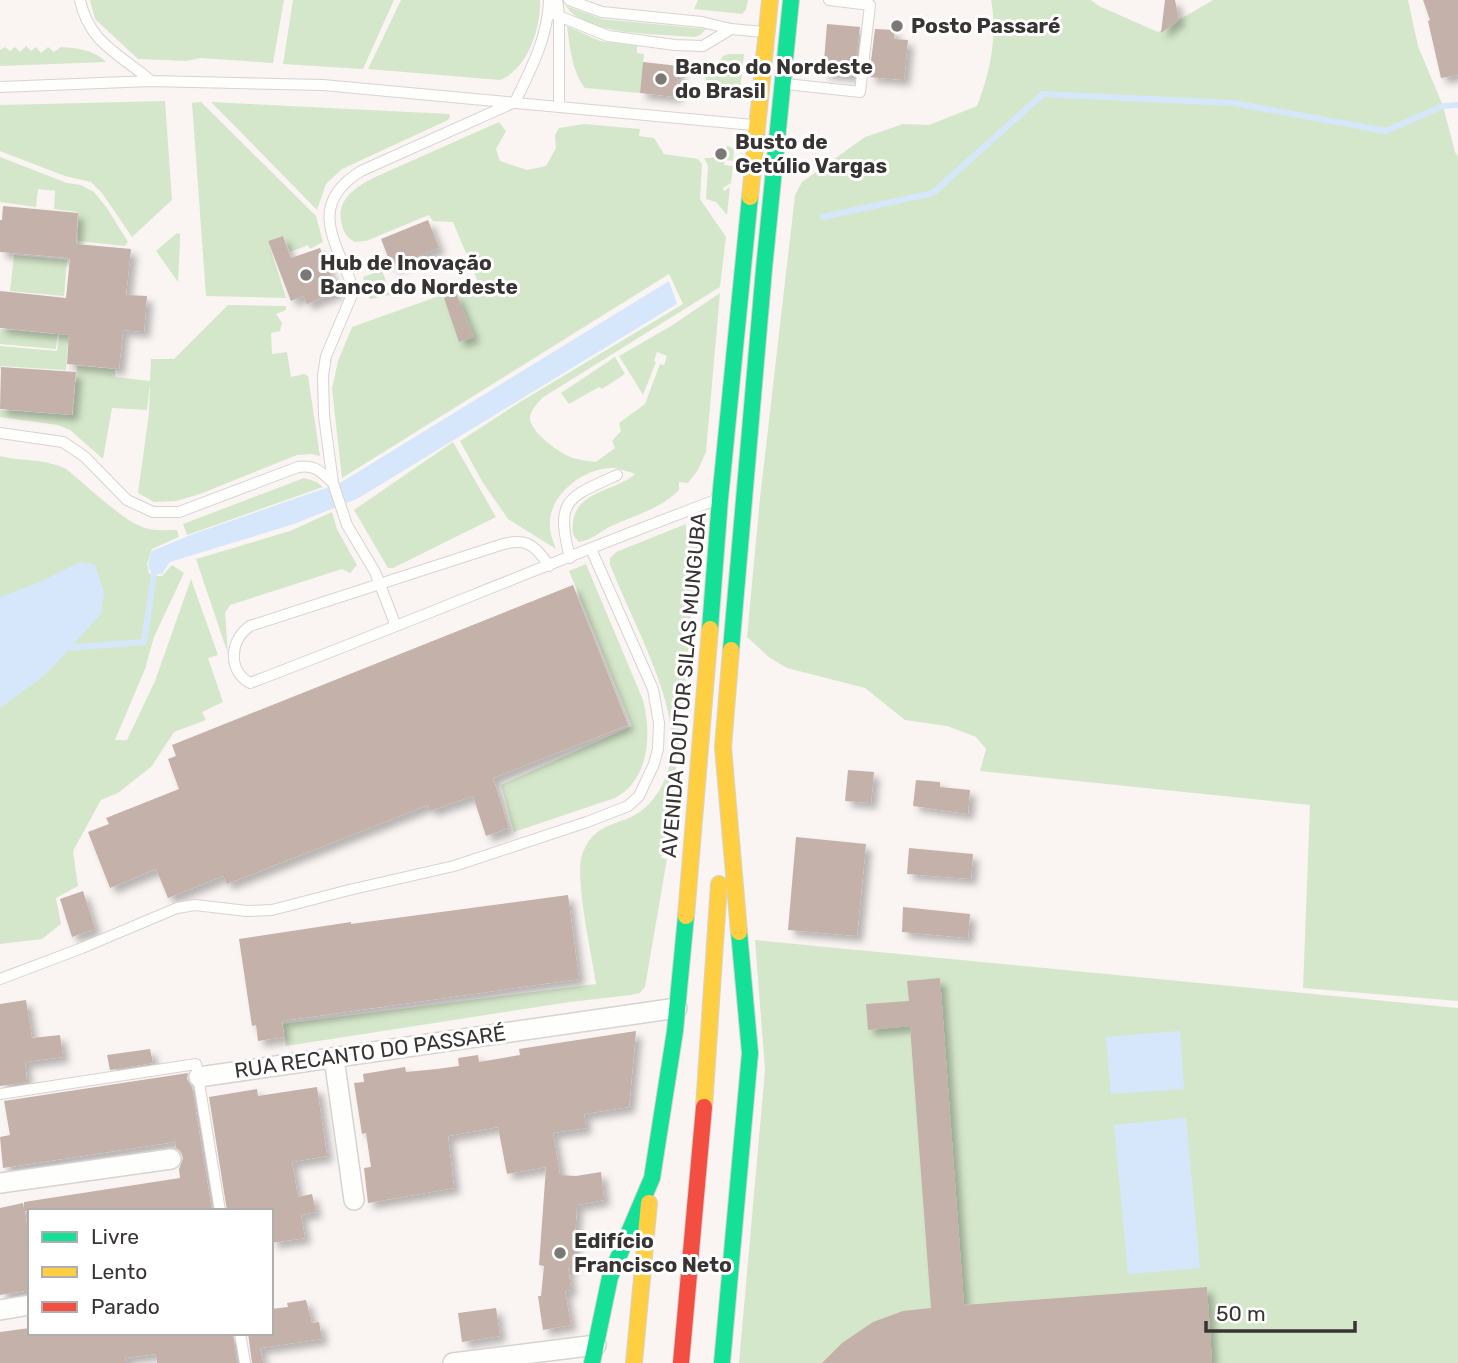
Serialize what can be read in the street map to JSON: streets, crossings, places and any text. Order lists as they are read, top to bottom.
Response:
{
  "streets": {
    "main road": ["AVENIDA DOUTOR SILAS MUNGUBA"],
    "street": ["RUA RECANTO DO PASSARÉ"]
  },
  "crossings": [
    ["AVENIDA DOUTOR SILAS MUNGUBA", "RUA RECANTO DO PASSARÉ"]
  ],
  "places": [
    "Posto Passaré",
    "Banco do Nordeste do Brasil",
    "Busto de Getúlio Vargas",
    "Hub de Inovação Banco do Nordeste",
    "Edifício Francisco Neto"
  ],
  "legend": ["Livre", "Lento", "Parado"],
  "scale_bar": "50 m"
}
